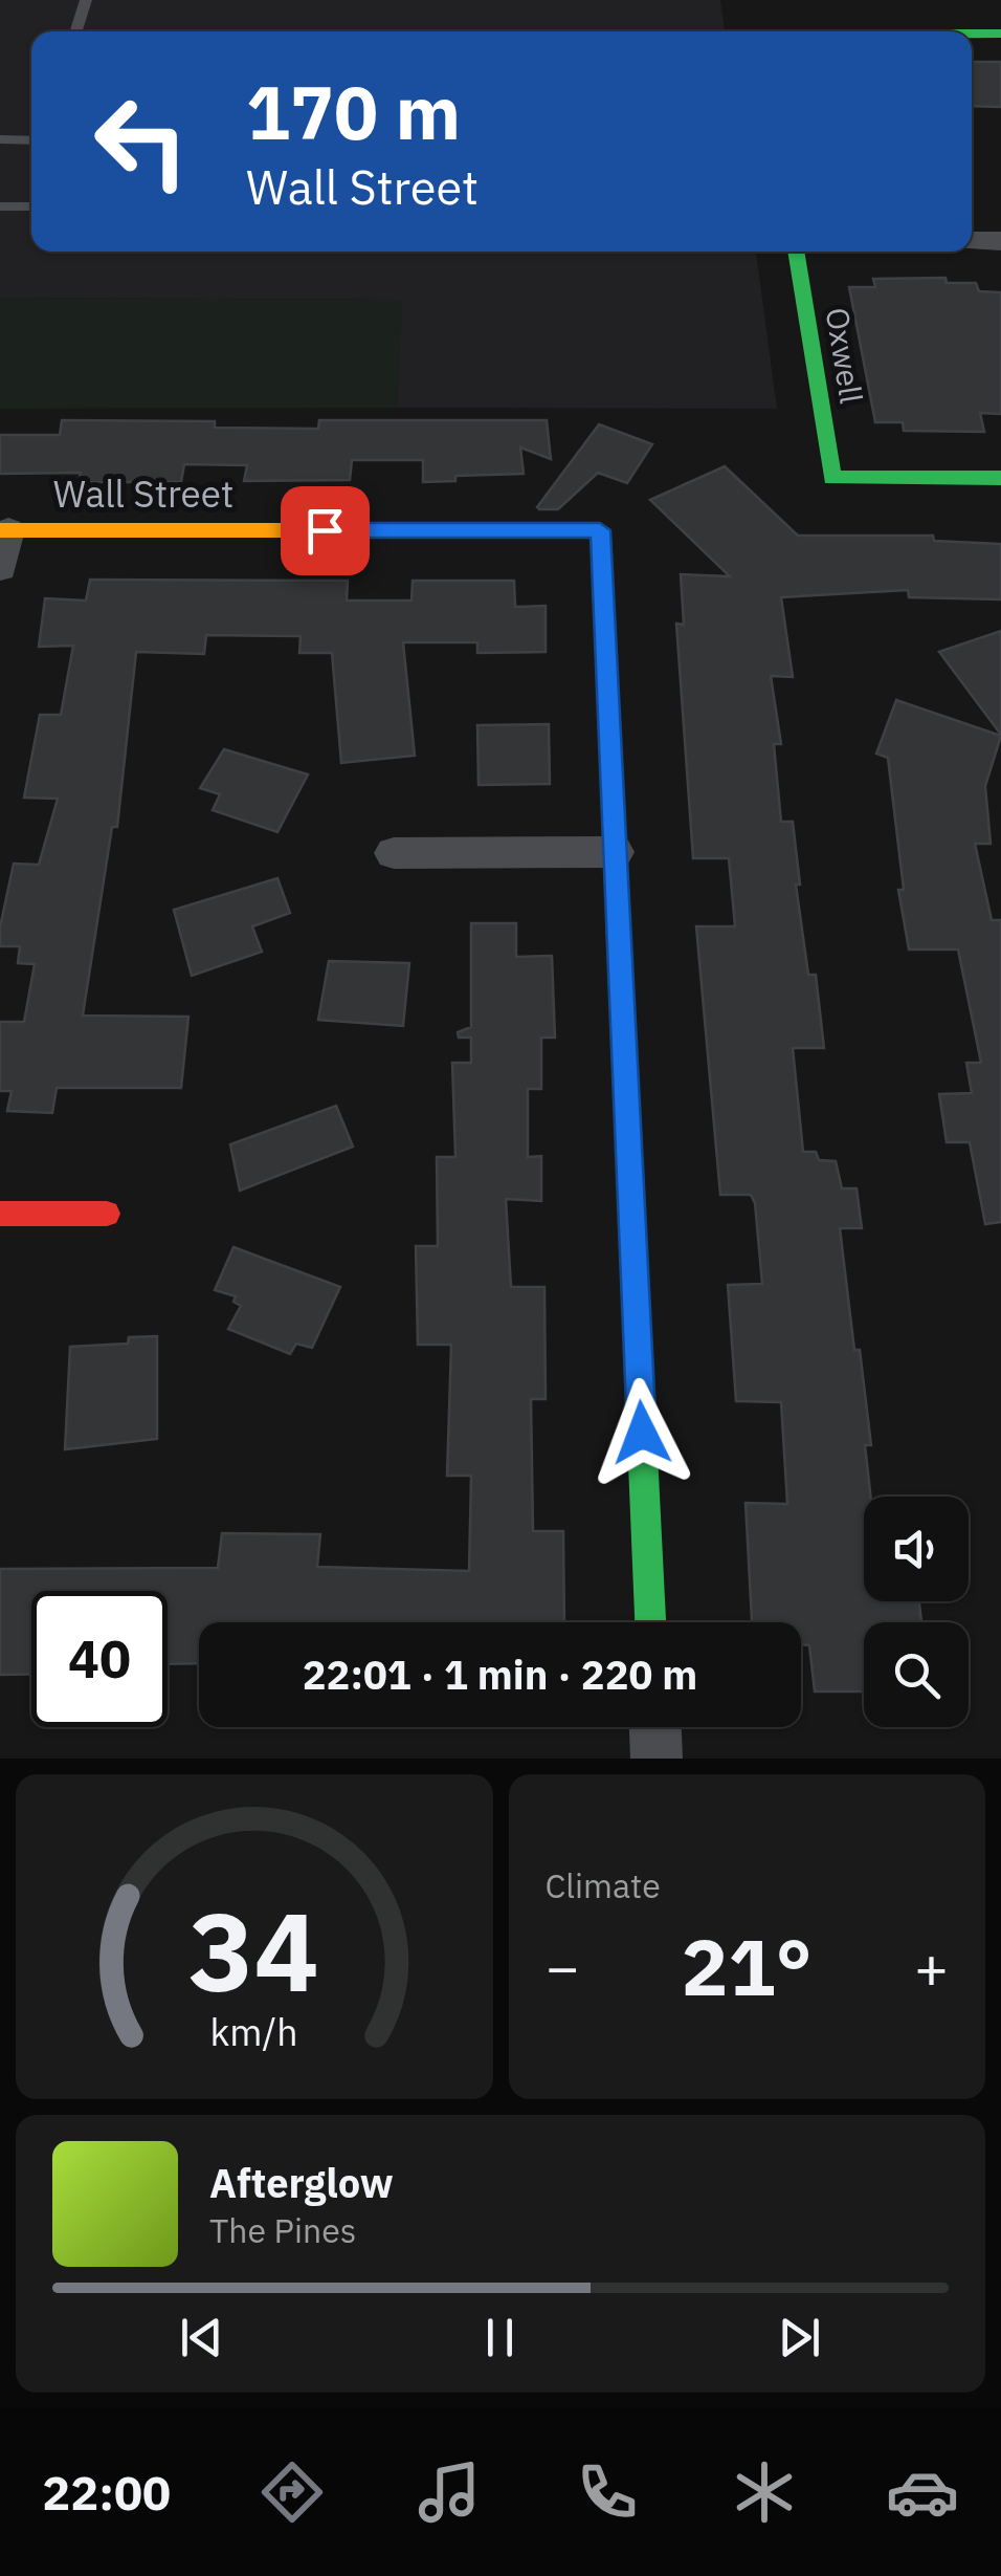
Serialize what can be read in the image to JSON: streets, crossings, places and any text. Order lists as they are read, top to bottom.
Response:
{
  "streets": {
    "street": ["Oxwell", "Wall Street"]
  },
  "page": {
    "turn": ["170 m", "Wall Street"],
    "limit": "40",
    "trip": "22:01 · 1 min · 220 m",
    "tile": "Climate",
    "heat": ["−", "21°", "+"],
    "song": ["Afterglow", "The Pines"],
    "tabs": "22:00",
    "gauge": ["34", "km/h"]
  }
}
